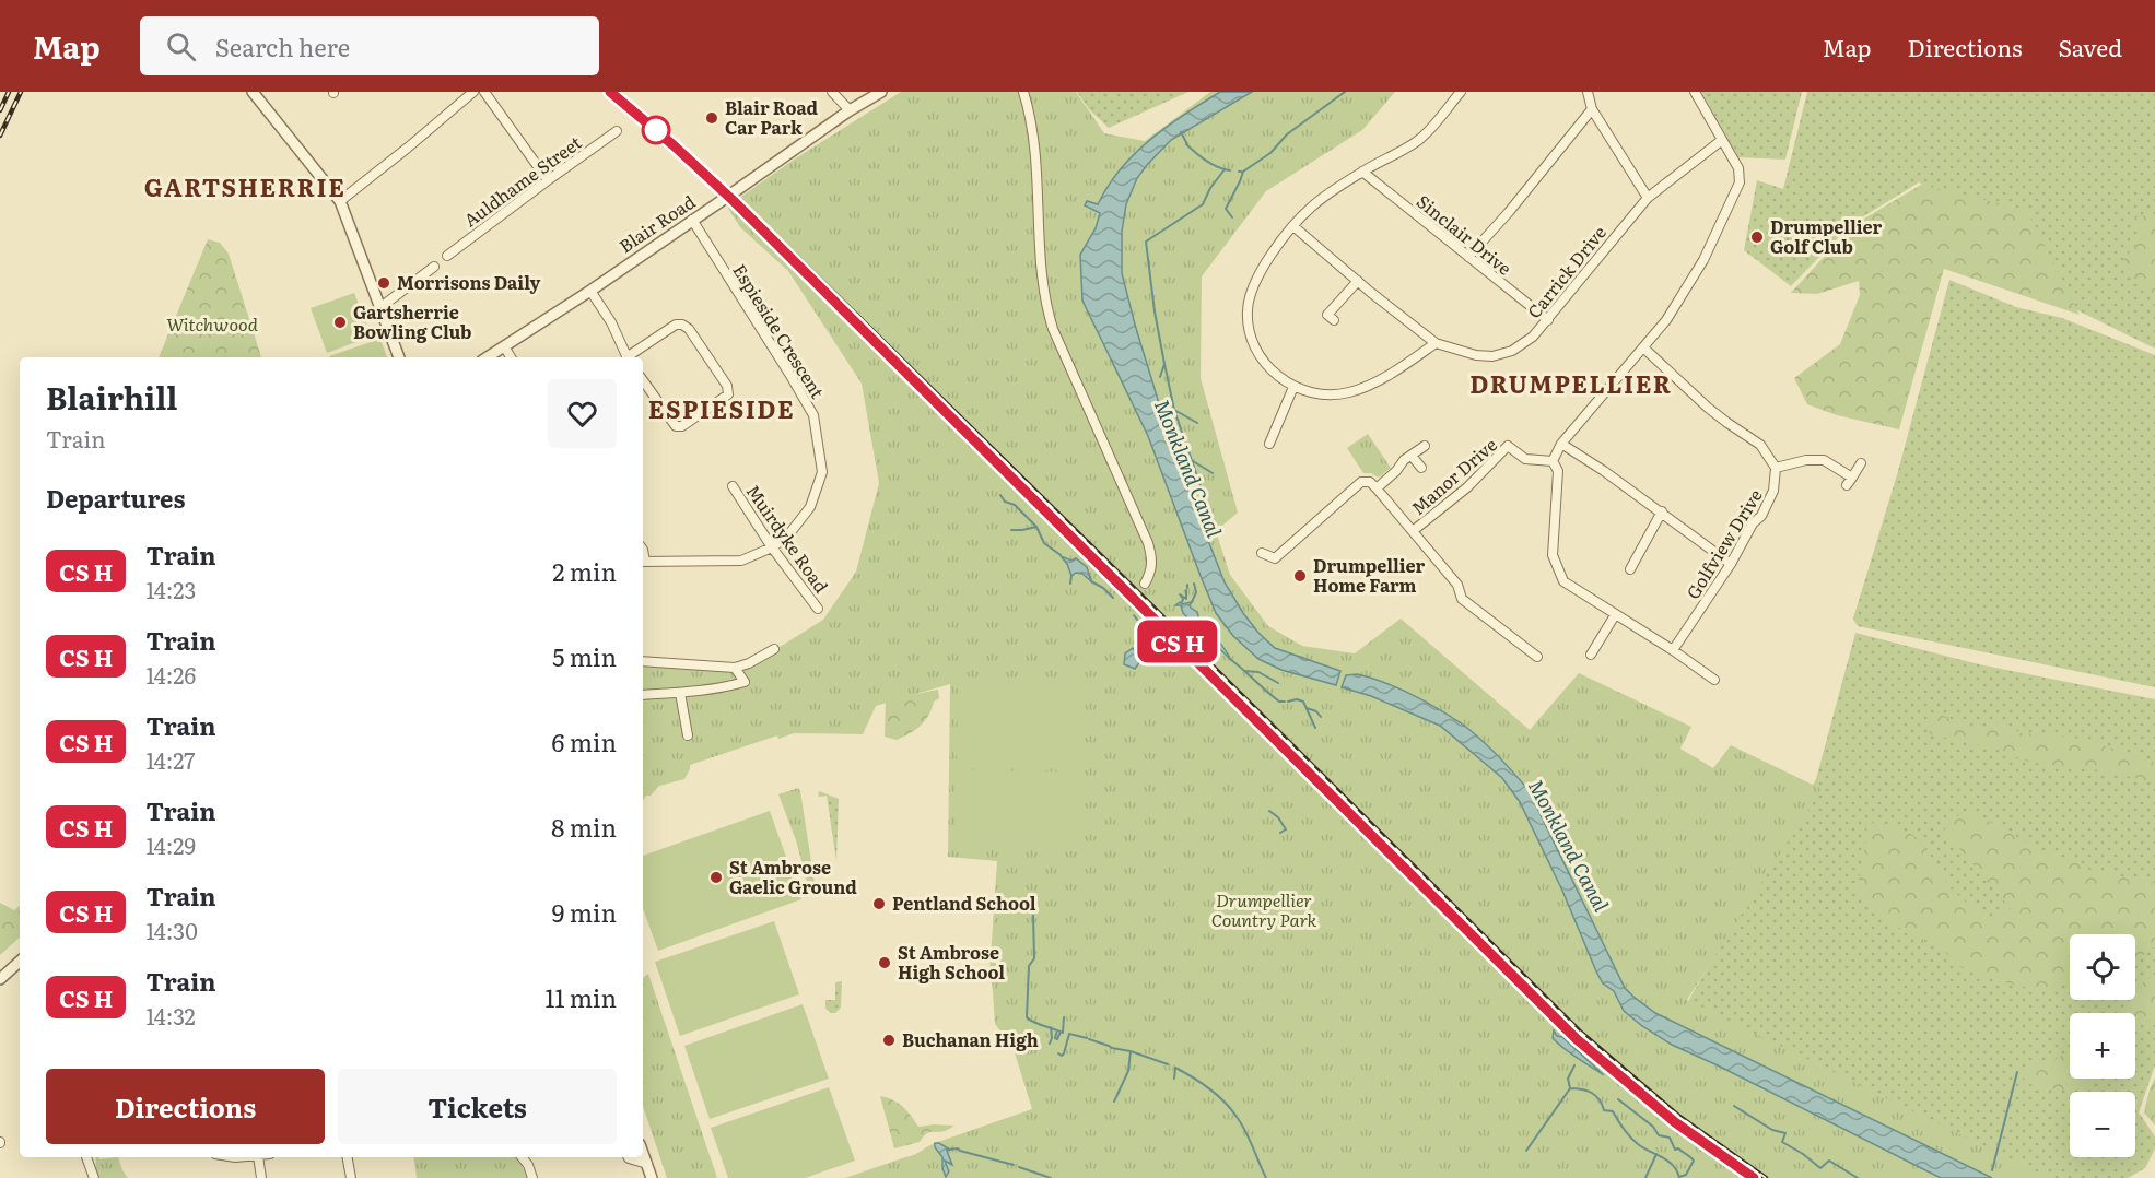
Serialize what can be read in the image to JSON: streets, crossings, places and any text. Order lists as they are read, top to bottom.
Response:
{
  "streets": {
    "street": [
      "Auldhame Street",
      "Blair Road",
      "Sinclair Drive",
      "Carrick Drive",
      "Espieside Crescent",
      "Manor Drive",
      "Muirdyke Road",
      "Golfview Drive"
    ]
  },
  "crossings": [
    ["Blair Road", "Espieside Crescent"],
    ["Sinclair Drive", "Carrick Drive"],
    ["Espieside Crescent", "Muirdyke Road"]
  ],
  "districts": ["GARTSHERRIE", "DRUMPELLIER", "ESPIESIDE"],
  "water": ["Monkland Canal"],
  "parks": ["Witchwood", "Drumpellier Country Park"],
  "places": [
    "Blair Road Car Park",
    "Drumpellier Golf Club",
    "Morrisons Daily",
    "Gartsherrie Bowling Club",
    "Drumpellier Home Farm",
    "St Ambrose Gaelic Ground",
    "Pentland School",
    "St Ambrose High School",
    "Buchanan High"
  ],
  "page": {
    "header": "Map",
    "search": "Search here",
    "nav": ["Map", "Directions", "Saved"],
    "on_map": "CS H",
    "heading": [
      ["Blairhill", "Train"],
      "Departures"
    ],
    "list": [
      {
        "mark": "CS H",
        "name": "Train",
        "note": "14:23",
        "value": "2 min"
      },
      {
        "mark": "CS H",
        "name": "Train",
        "note": "14:26",
        "value": "5 min"
      },
      {
        "mark": "CS H",
        "name": "Train",
        "note": "14:27",
        "value": "6 min"
      },
      {
        "mark": "CS H",
        "name": "Train",
        "note": "14:29",
        "value": "8 min"
      },
      {
        "mark": "CS H",
        "name": "Train",
        "note": "14:30",
        "value": "9 min"
      },
      {
        "mark": "CS H",
        "name": "Train",
        "note": "14:32",
        "value": "11 min"
      }
    ],
    "map_buttons": ["+", "−"],
    "buttons": ["Directions", "Tickets"]
  }
}
